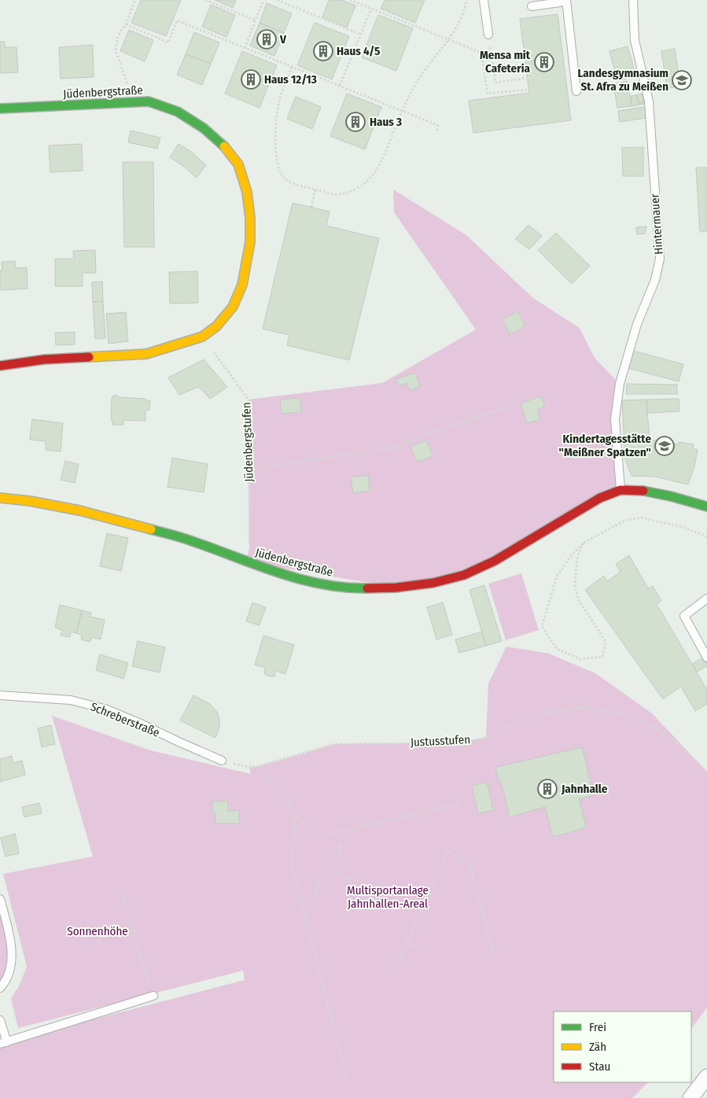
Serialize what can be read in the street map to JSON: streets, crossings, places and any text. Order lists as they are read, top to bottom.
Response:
{
  "streets": {
    "street": ["Jüdenbergstraße"],
    "lane": ["Hintermauer", "Schreberstraße"],
    "path": ["Jüdenbergstufen", "Justusstufen"]
  },
  "crossings": [
    ["Jüdenbergstraße", "Hintermauer"],
    ["Jüdenbergstraße", "Jüdenbergstufen"],
    ["Schreberstraße", "Justusstufen"]
  ],
  "parks": ["Multisportanlage Jahnhallen-Areal", "Sonnenhöhe"],
  "places": {
    "building": [
      "V",
      "Haus 4/5",
      "Mensa mit Cafeteria",
      "Haus 12/13",
      "Haus 3",
      "Jahnhalle"
    ],
    "school or university": ["Landesgymnasium St. Afra zu Meißen", "Kindertagesstätte \"Meißner Spatzen\""]
  },
  "legend": ["Frei", "Zäh", "Stau"]
}
